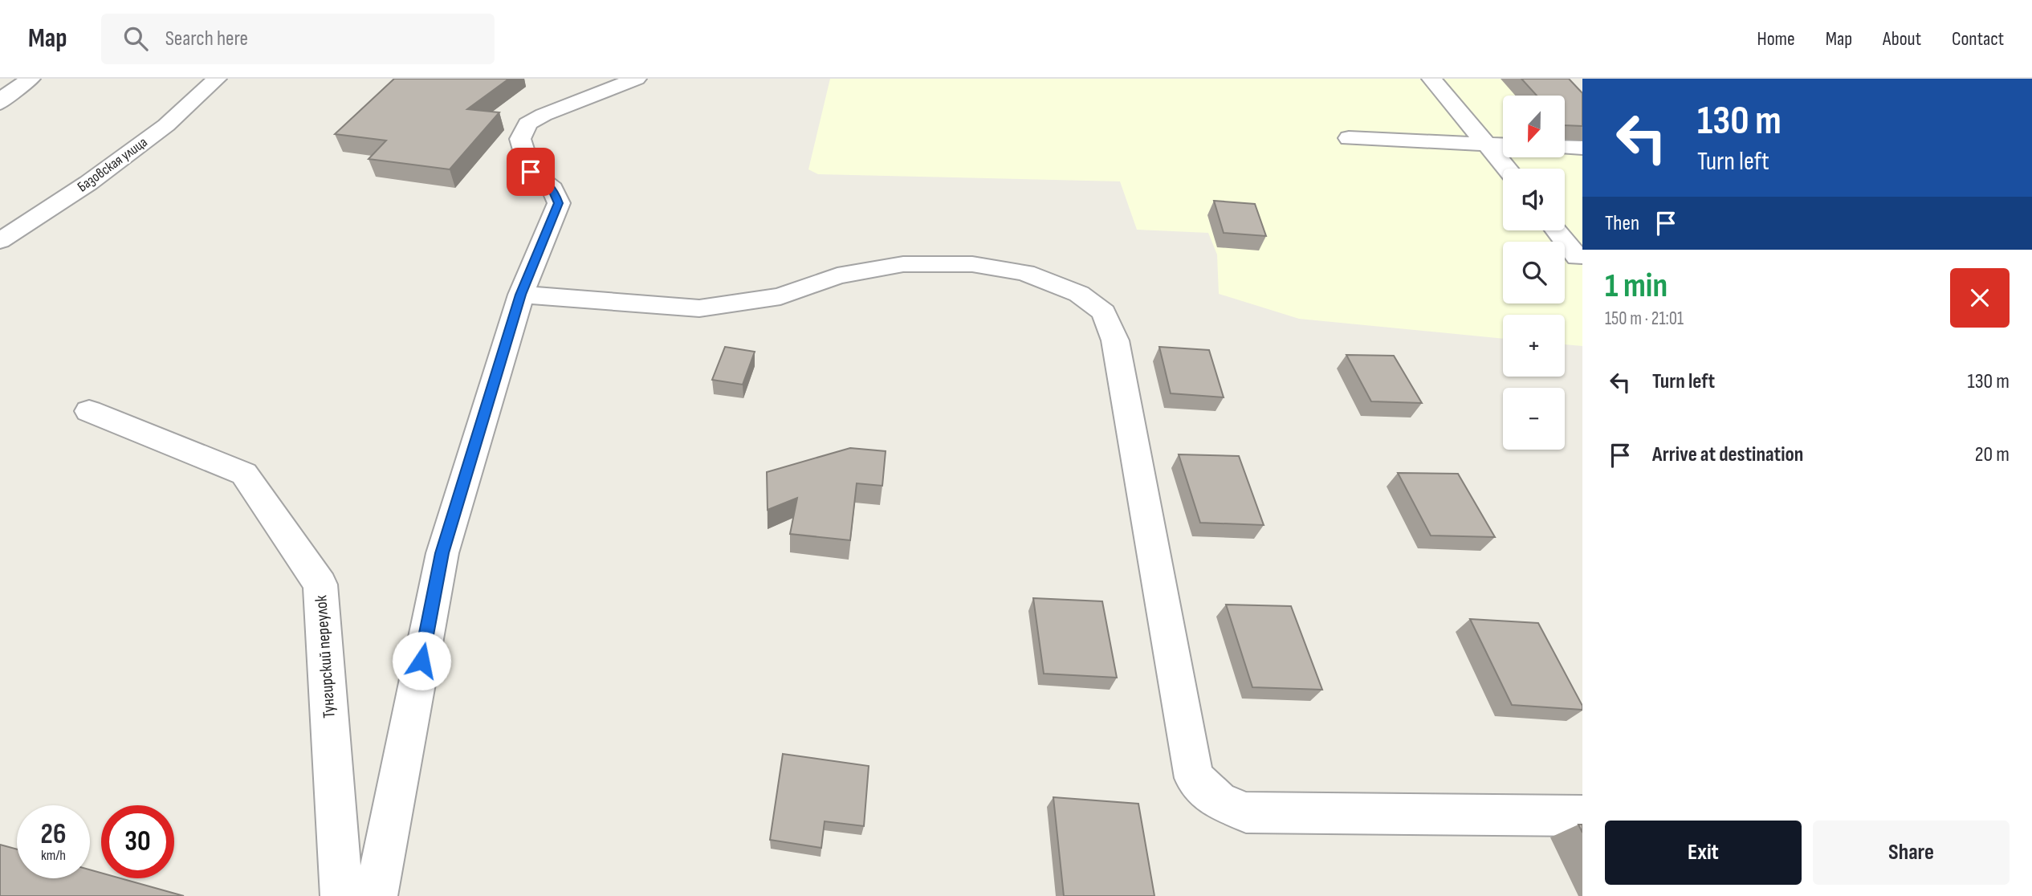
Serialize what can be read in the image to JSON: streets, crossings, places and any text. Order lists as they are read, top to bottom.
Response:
{
  "streets": {
    "street": ["Базовская улица", "Тунгирский переулок"]
  },
  "north": "bottom",
  "page": {
    "header": "Map",
    "search": "Search here",
    "nav": [
      "Home",
      "Map",
      "About",
      "Contact"
    ],
    "turn": ["130 m", "Turn left"],
    "map_buttons": ["+", "−"],
    "then": "Then",
    "heading": ["1 min", "150 m · 21:01"],
    "list": [
      {
        "name": "Turn left",
        "value": "130 m"
      },
      {
        "name": "Arrive at destination",
        "value": "20 m"
      }
    ],
    "speed": "26 km/h",
    "limit": "30",
    "buttons": ["Exit", "Share"]
  }
}
